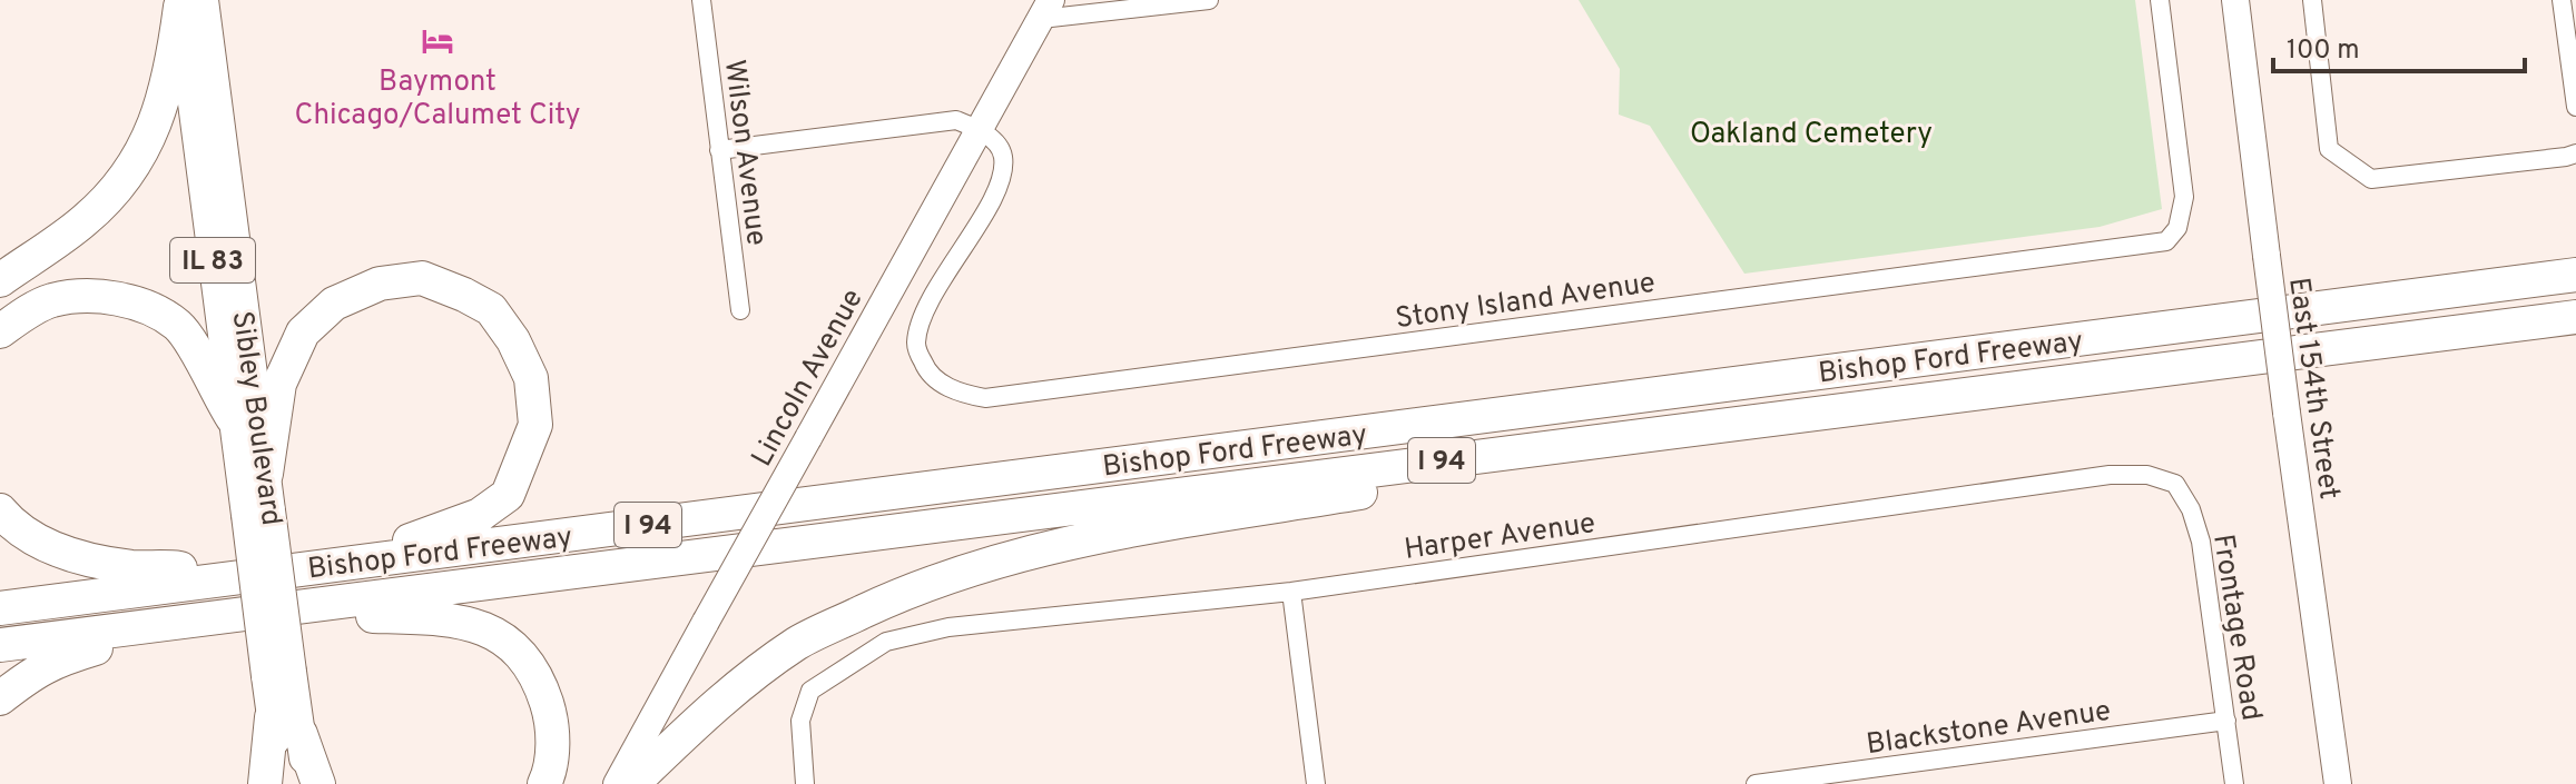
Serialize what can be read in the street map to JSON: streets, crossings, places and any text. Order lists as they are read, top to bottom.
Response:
{
  "streets": {
    "highway": ["Bishop Ford Freeway", "I 94"],
    "main road": ["IL 83", "Sibley Boulevard"],
    "street": [
      "Wilson Avenue",
      "Stony Island Avenue",
      "Lincoln Avenue",
      "East 154th Street",
      "Harper Avenue",
      "Frontage Road",
      "Blackstone Avenue"
    ]
  },
  "crossings": [
    ["IL 83", "Sibley Boulevard"],
    ["Stony Island Avenue", "Lincoln Avenue"],
    ["Harper Avenue", "Frontage Road"],
    ["Frontage Road", "Blackstone Avenue"]
  ],
  "parks": ["Oakland Cemetery"],
  "places": {
    "hotel": ["Baymont Chicago/Calumet City"]
  },
  "scale_bar": "100 m"
}
